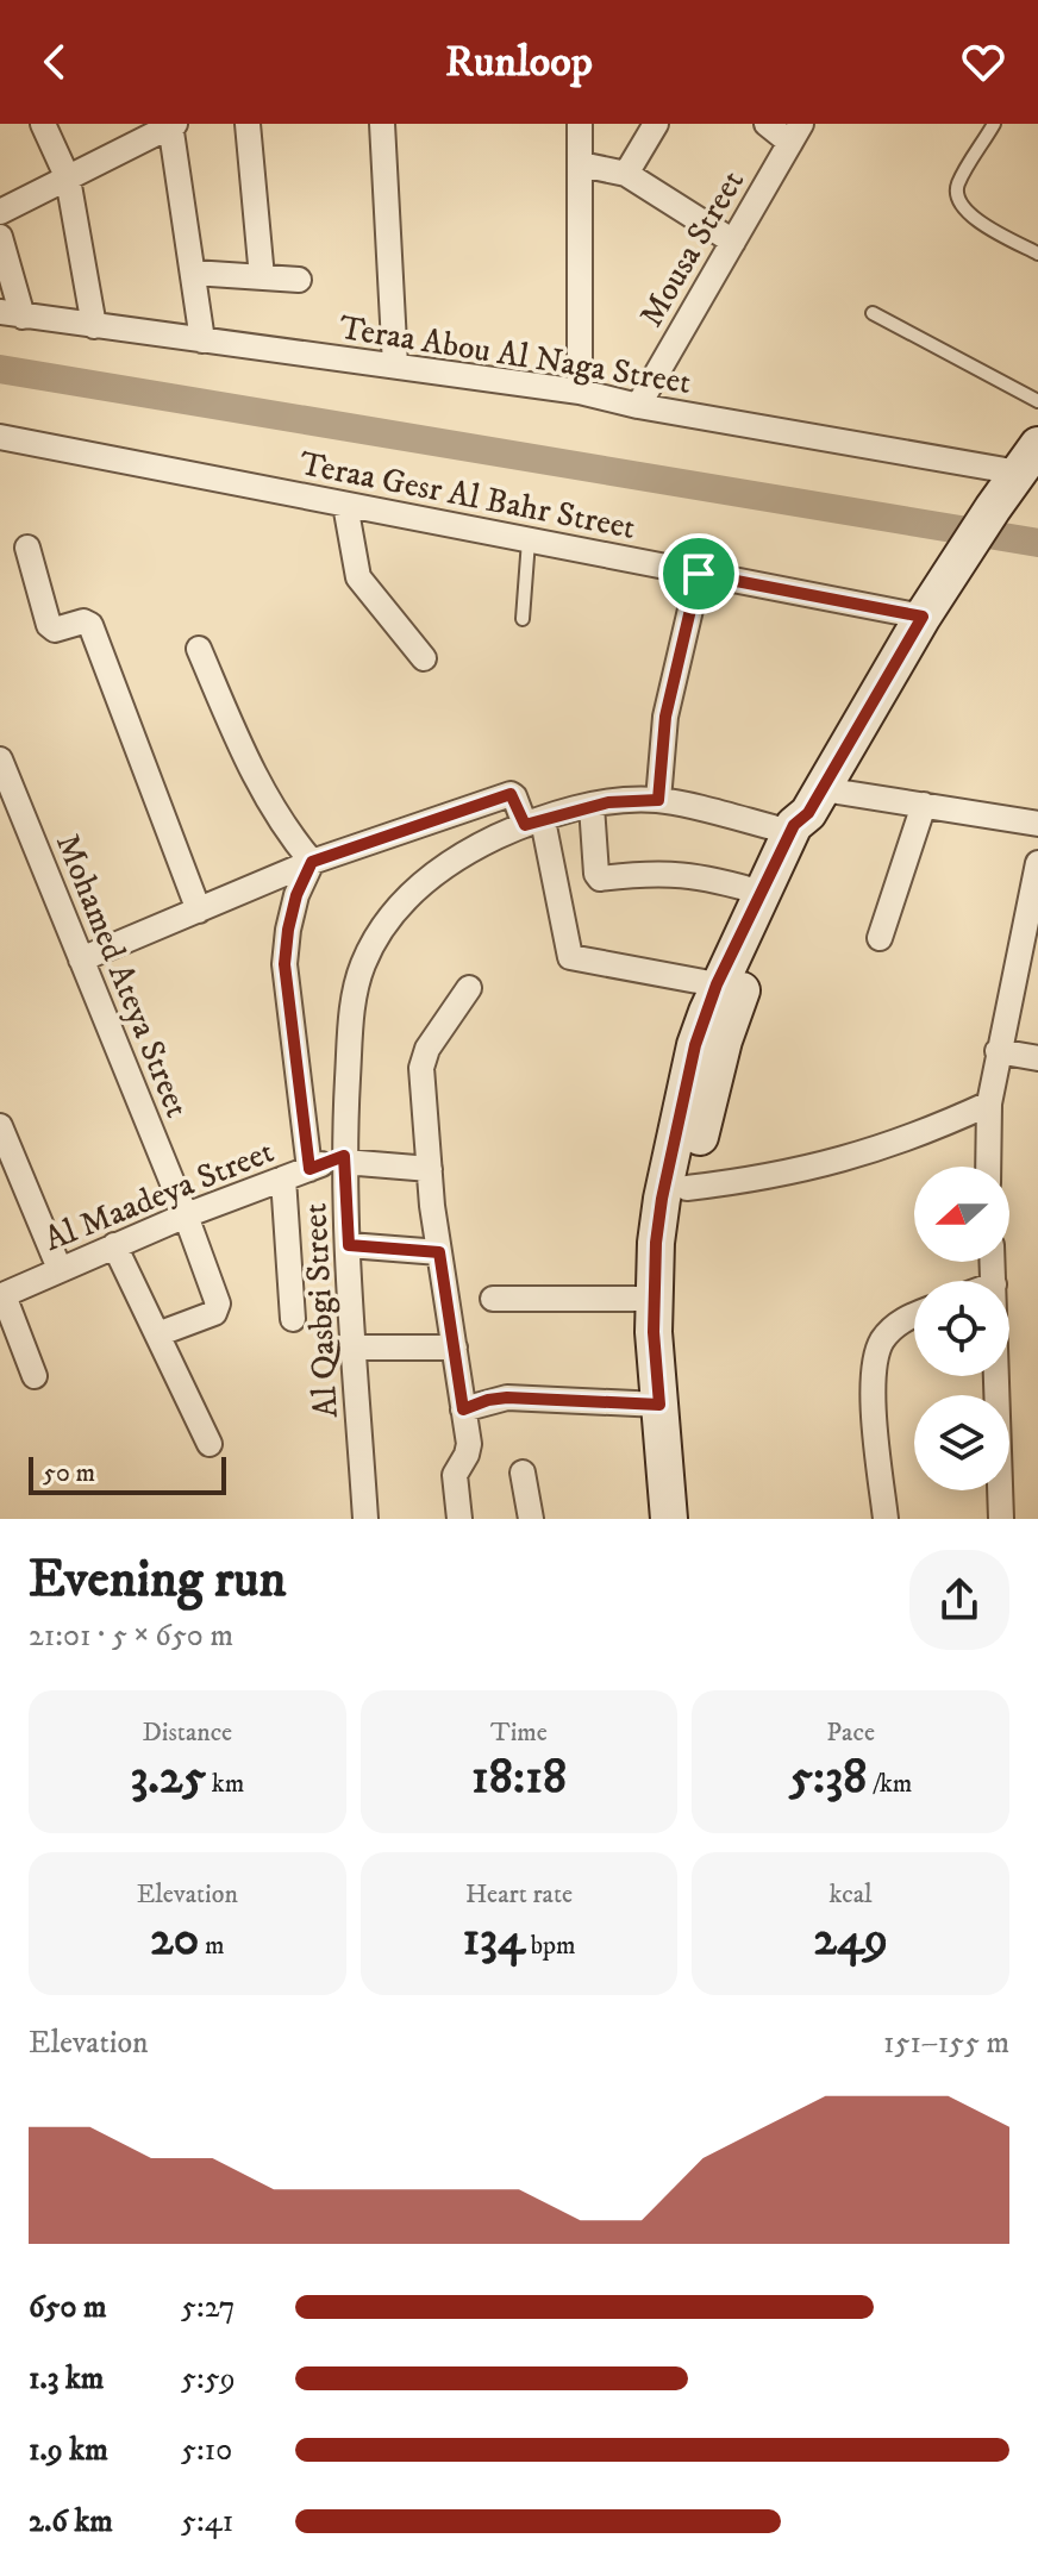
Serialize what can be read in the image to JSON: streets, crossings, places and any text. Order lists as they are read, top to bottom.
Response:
{
  "streets": {
    "street": [
      "Mousa Street",
      "Teraa Abou Al Naga Street",
      "Teraa Gesr Al Bahr Street",
      "Mohamed Ateya Street",
      "Al Maadeya Street",
      "Al Qasbgi Street"
    ]
  },
  "crossings": [
    ["Mousa Street", "Teraa Abou Al Naga Street"],
    ["Mohamed Ateya Street", "Al Maadeya Street"],
    ["Al Maadeya Street", "Al Qasbgi Street"]
  ],
  "scale_bar": "50 m",
  "north": "left",
  "page": {
    "header": "Runloop",
    "scale": "50 m",
    "heading": ["Evening run", "21:01 · 5 × 650 m"],
    "stats": [
      ["Distance", "3.25 km"],
      ["Time", "18:18"],
      ["Pace", "5:38 /km"],
      ["Elevation", "20 m"],
      ["Heart rate", "134 bpm"],
      ["kcal", "249"]
    ],
    "chart": ["Elevation", "151–155 m"],
    "list": [
      {
        "name": "650 m",
        "note": "5:27"
      },
      {
        "name": "1.3 km",
        "note": "5:59"
      },
      {
        "name": "1.9 km",
        "note": "5:10"
      },
      {
        "name": "2.6 km",
        "note": "5:41"
      }
    ]
  }
}
